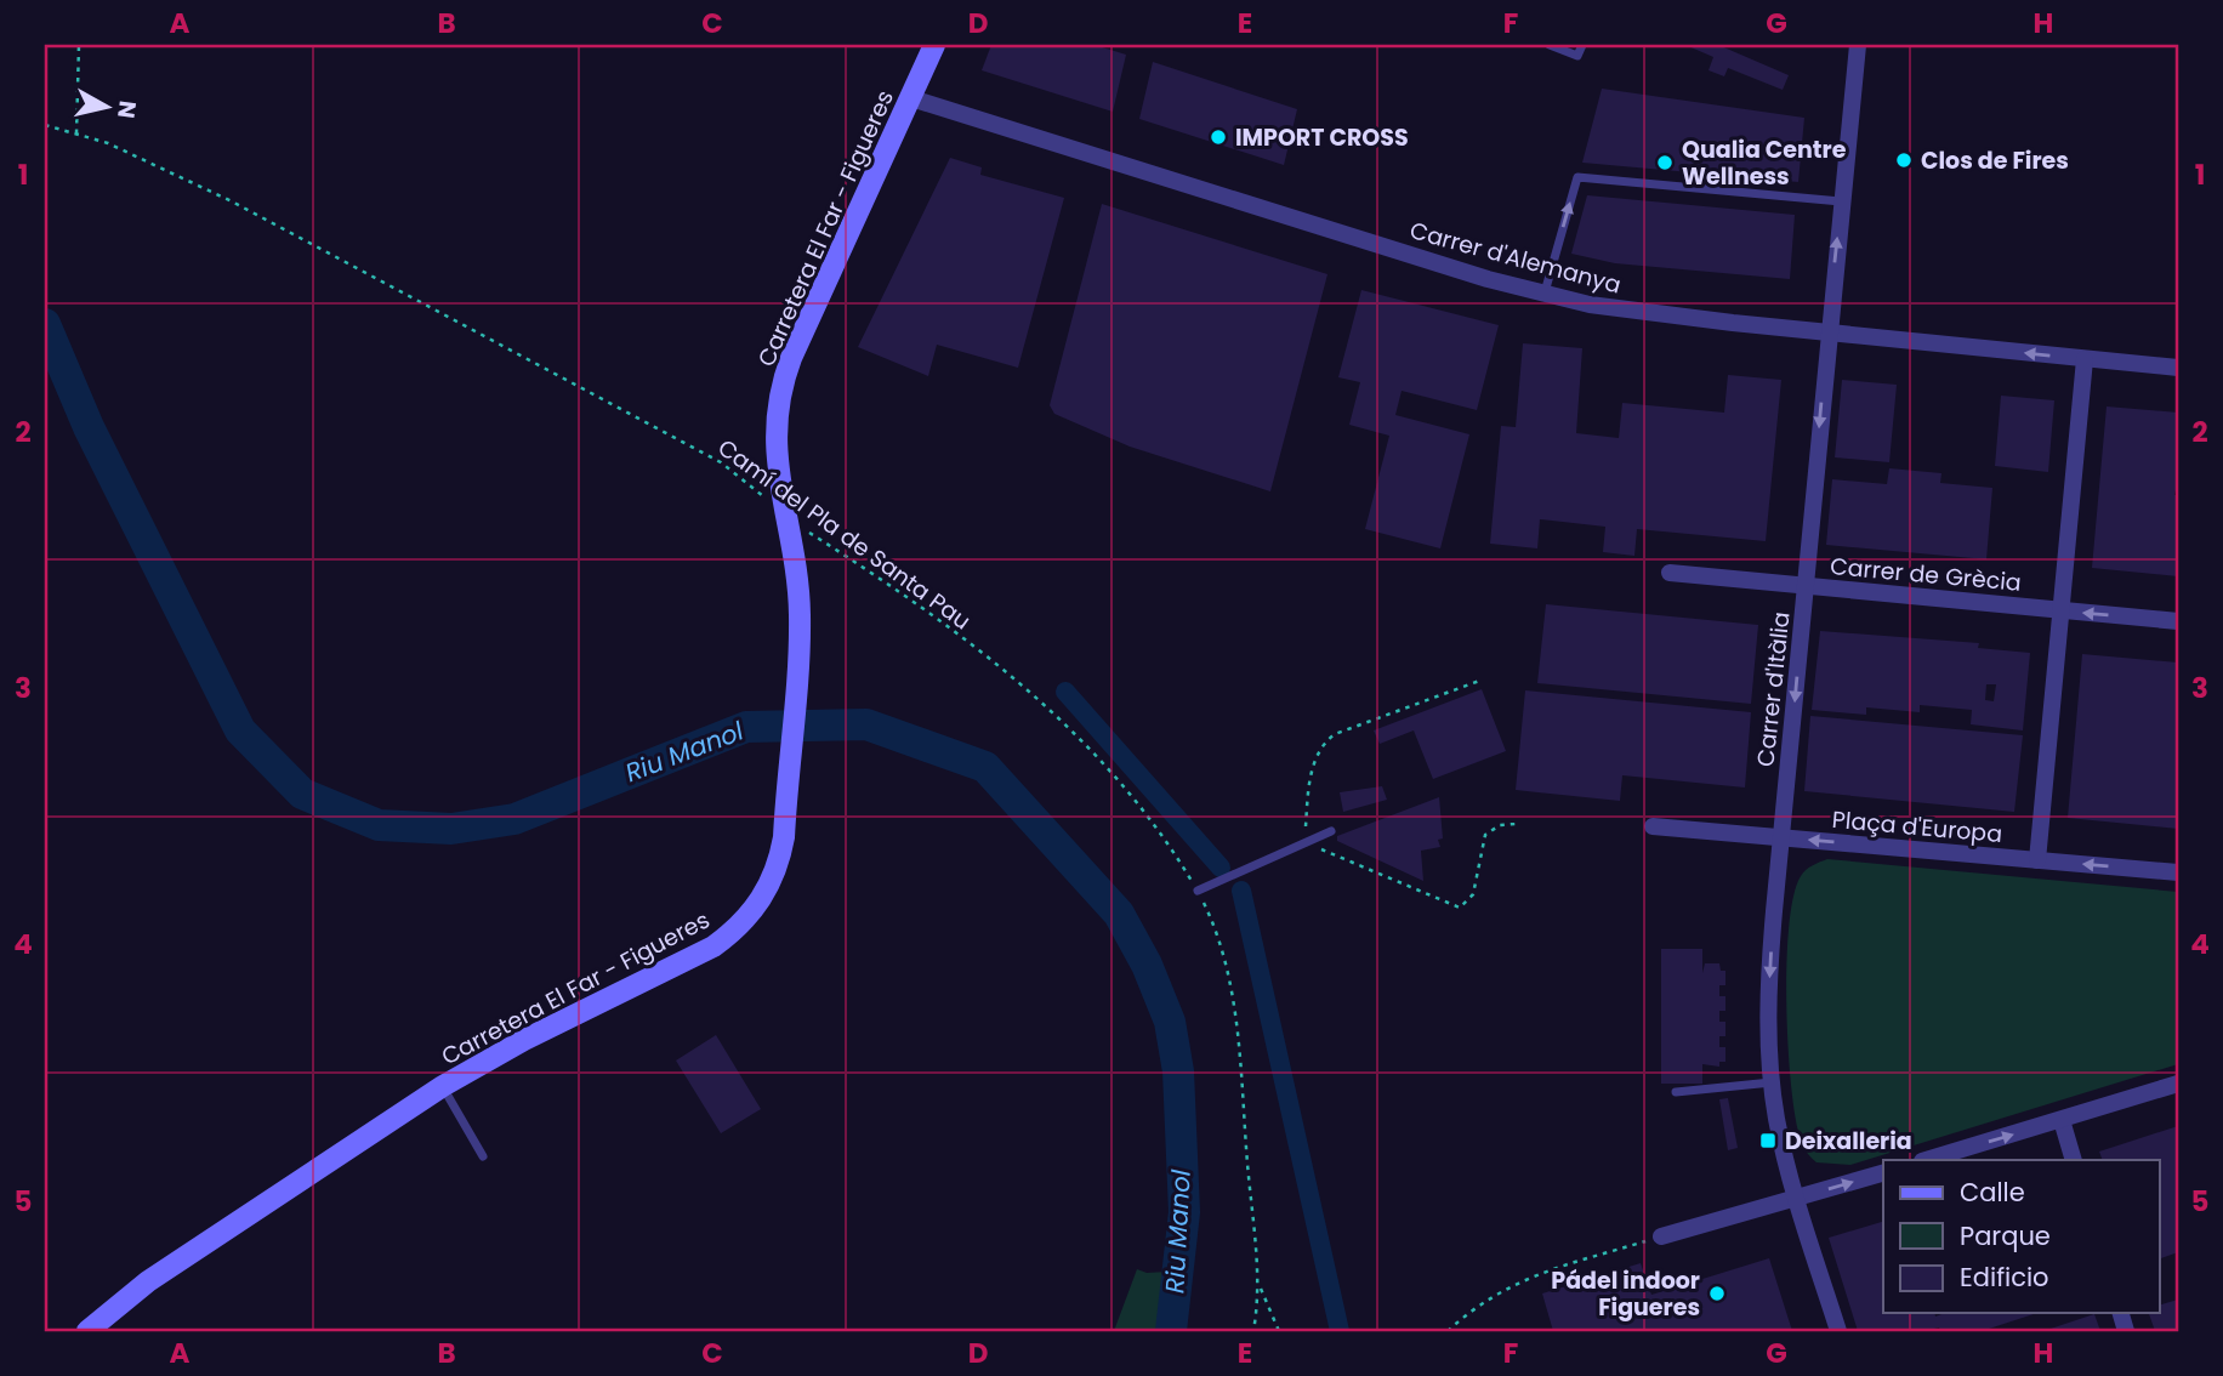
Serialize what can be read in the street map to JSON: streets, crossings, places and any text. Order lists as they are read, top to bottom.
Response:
{
  "streets": {
    "street": [
      "Carretera El Far - Figueres",
      "Carrer d'Alemanya",
      "Carrer de Grècia",
      "Carrer d'Itàlia",
      "Plaça d'Europa"
    ],
    "path": ["Camí del Pla de Santa Pau"]
  },
  "crossings": [
    ["Carretera El Far - Figueres", "Carrer d'Alemanya"],
    ["Carretera El Far - Figueres", "Camí del Pla de Santa Pau"],
    ["Carrer d'Alemanya", "Carrer d'Itàlia"],
    ["Carrer de Grècia", "Carrer d'Itàlia"],
    ["Carrer d'Itàlia", "Plaça d'Europa"]
  ],
  "one_way": ["Plaça d'Europa"],
  "water": ["Riu Manol"],
  "places": {
    "other": [
      "IMPORT CROSS",
      "Clos de Fires",
      "Qualia Centre Wellness",
      "Pádel indoor Figueres"
    ],
    "transit": ["Deixalleria"]
  },
  "legend": ["Calle", "Parque", "Edificio"],
  "north": "right",
  "grid": {
    "columns": [
      "A",
      "B",
      "C",
      "D",
      "E",
      "F",
      "G",
      "H"
    ],
    "rows": [
      "1",
      "2",
      "3",
      "4",
      "5"
    ]
  }
}
